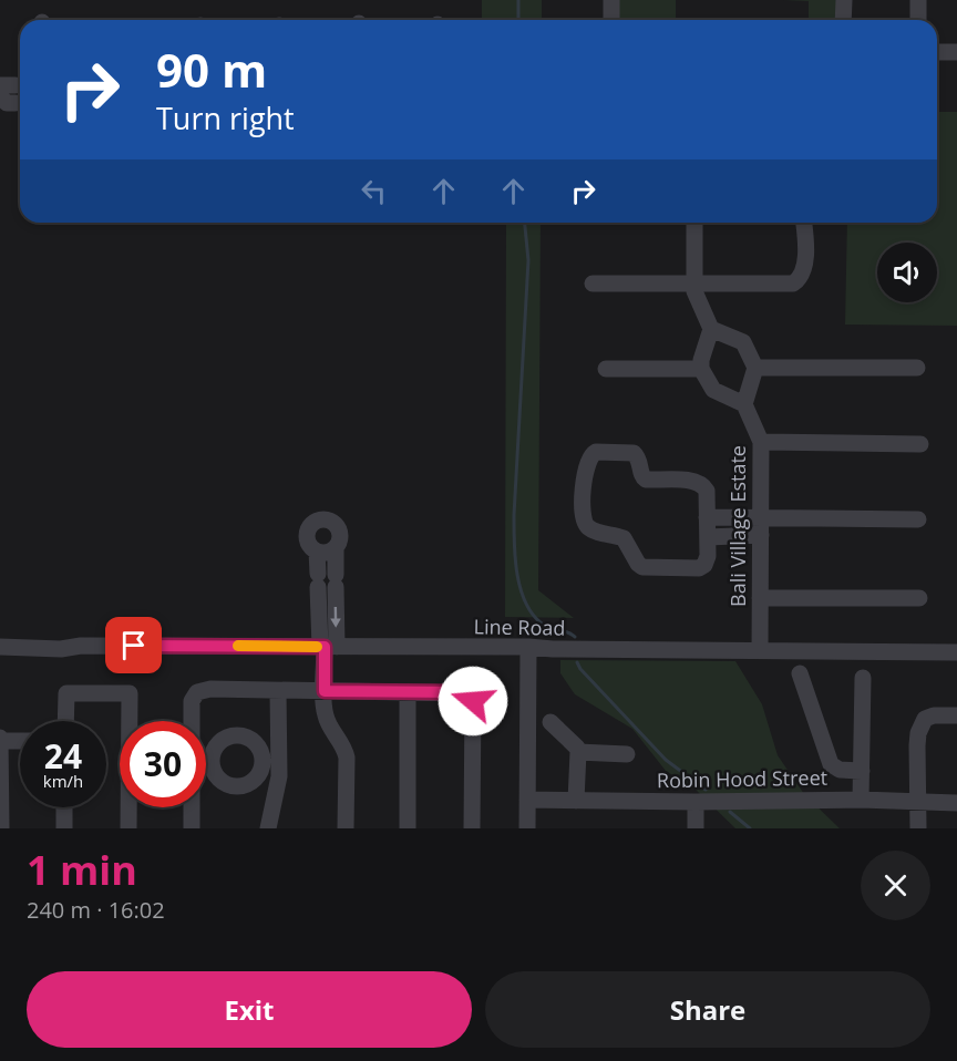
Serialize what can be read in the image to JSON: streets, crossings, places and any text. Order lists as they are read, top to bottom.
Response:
{
  "streets": {
    "street": ["Bali Village Estate", "Line Road", "Robin Hood Street"]
  },
  "crossings": [
    ["Bali Village Estate", "Line Road"]
  ],
  "page": {
    "turn": ["90 m", "Turn right"],
    "speed": "24 km/h",
    "limit": "30",
    "heading": ["1 min", "240 m · 16:02"],
    "buttons": ["Exit", "Share"]
  }
}
